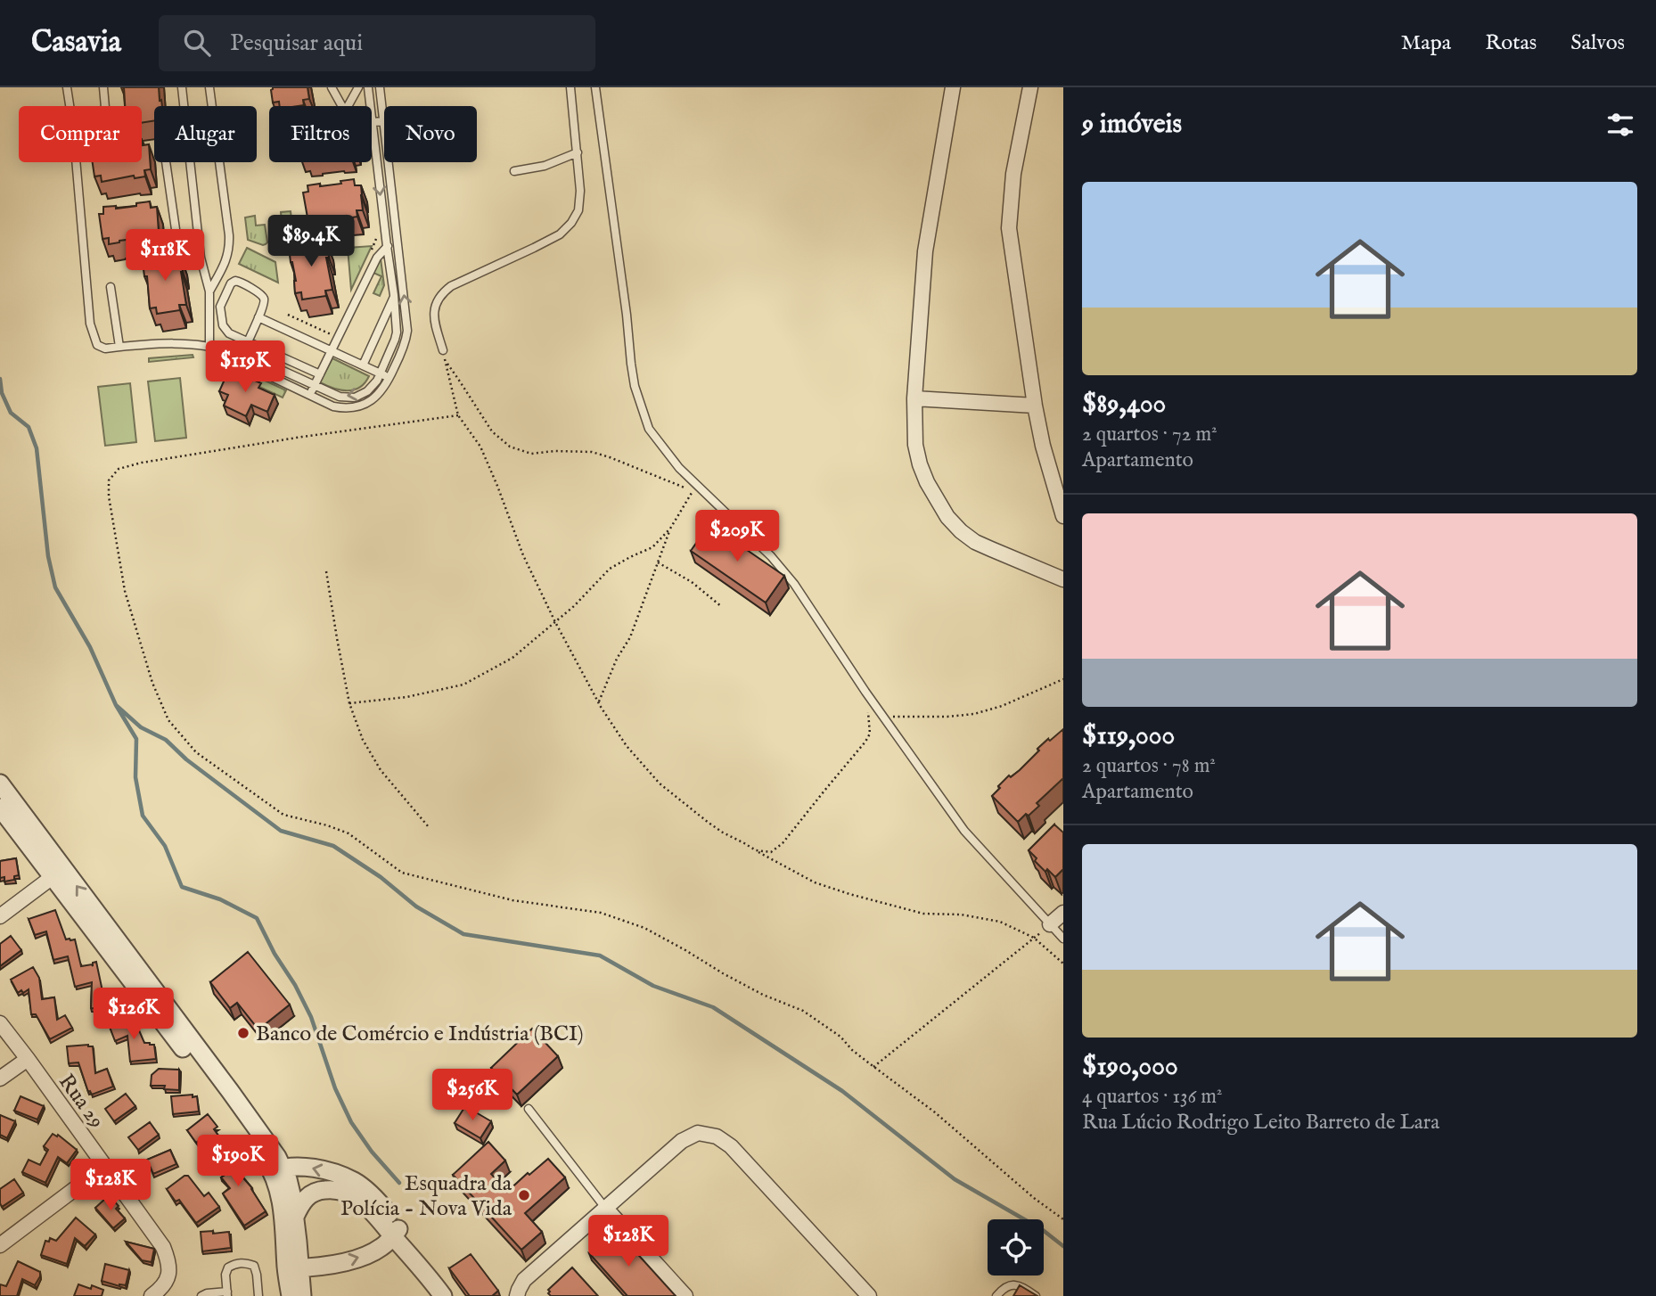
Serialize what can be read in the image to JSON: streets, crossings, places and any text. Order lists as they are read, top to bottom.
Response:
{
  "streets": {
    "street": ["Rua 29"]
  },
  "places": ["Banco de Comércio e Indústria (BCI)", "Esquadra da Polícia - Nova Vida"],
  "page": {
    "header": "Casavia",
    "search": "Pesquisar aqui",
    "nav": ["Mapa", "Rotas", "Salvos"],
    "heading": "9 imóveis",
    "chip": [
      "Comprar",
      "Alugar",
      "Filtros",
      "Novo"
    ],
    "list": [
      {
        "name": "$89,400",
        "note": "2 quartos · 72 m² · Apartamento"
      },
      {
        "name": "$119,000",
        "note": "2 quartos · 78 m² · Apartamento"
      },
      {
        "name": "$190,000",
        "note": "4 quartos · 136 m² · Rua Lúcio Rodrigo Leito Barreto de Lara"
      }
    ],
    "price": [
      "$89.4K",
      "$118K",
      "$119K",
      "$209K",
      "$126K",
      "$256K",
      "$190K",
      "$128K",
      "$128K"
    ]
  }
}
